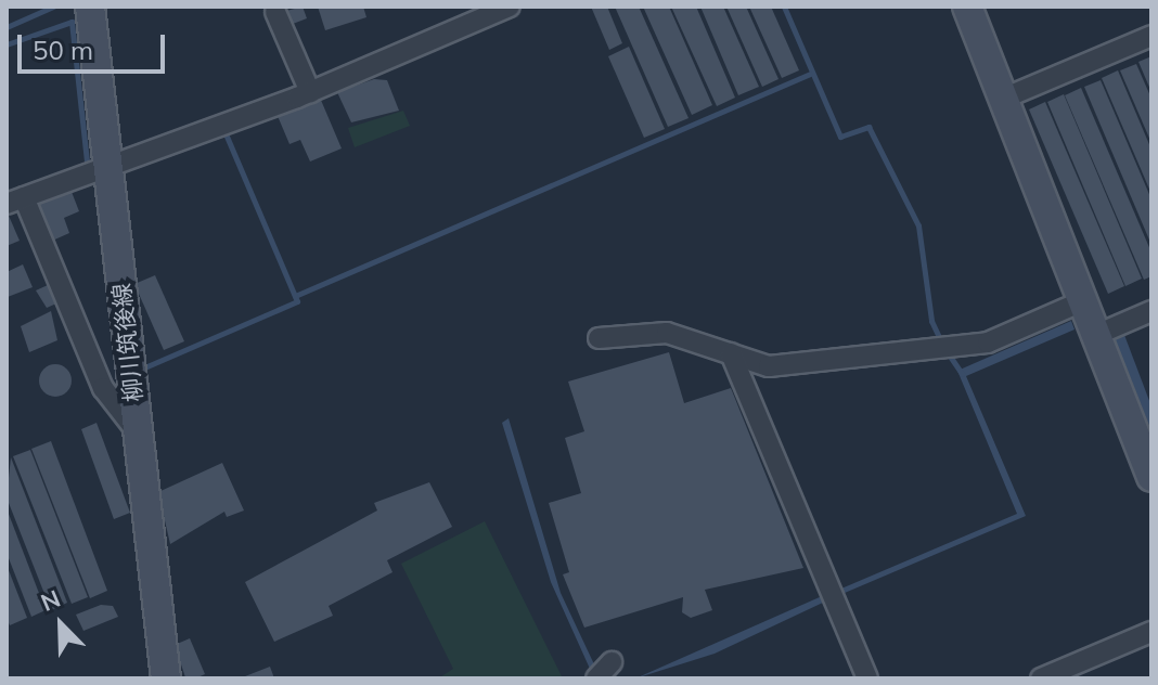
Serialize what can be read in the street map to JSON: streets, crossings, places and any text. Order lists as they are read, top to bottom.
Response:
{
  "streets": {
    "main road": ["柳川筑後線"]
  },
  "scale_bar": "50 m",
  "north": "top left"
}
